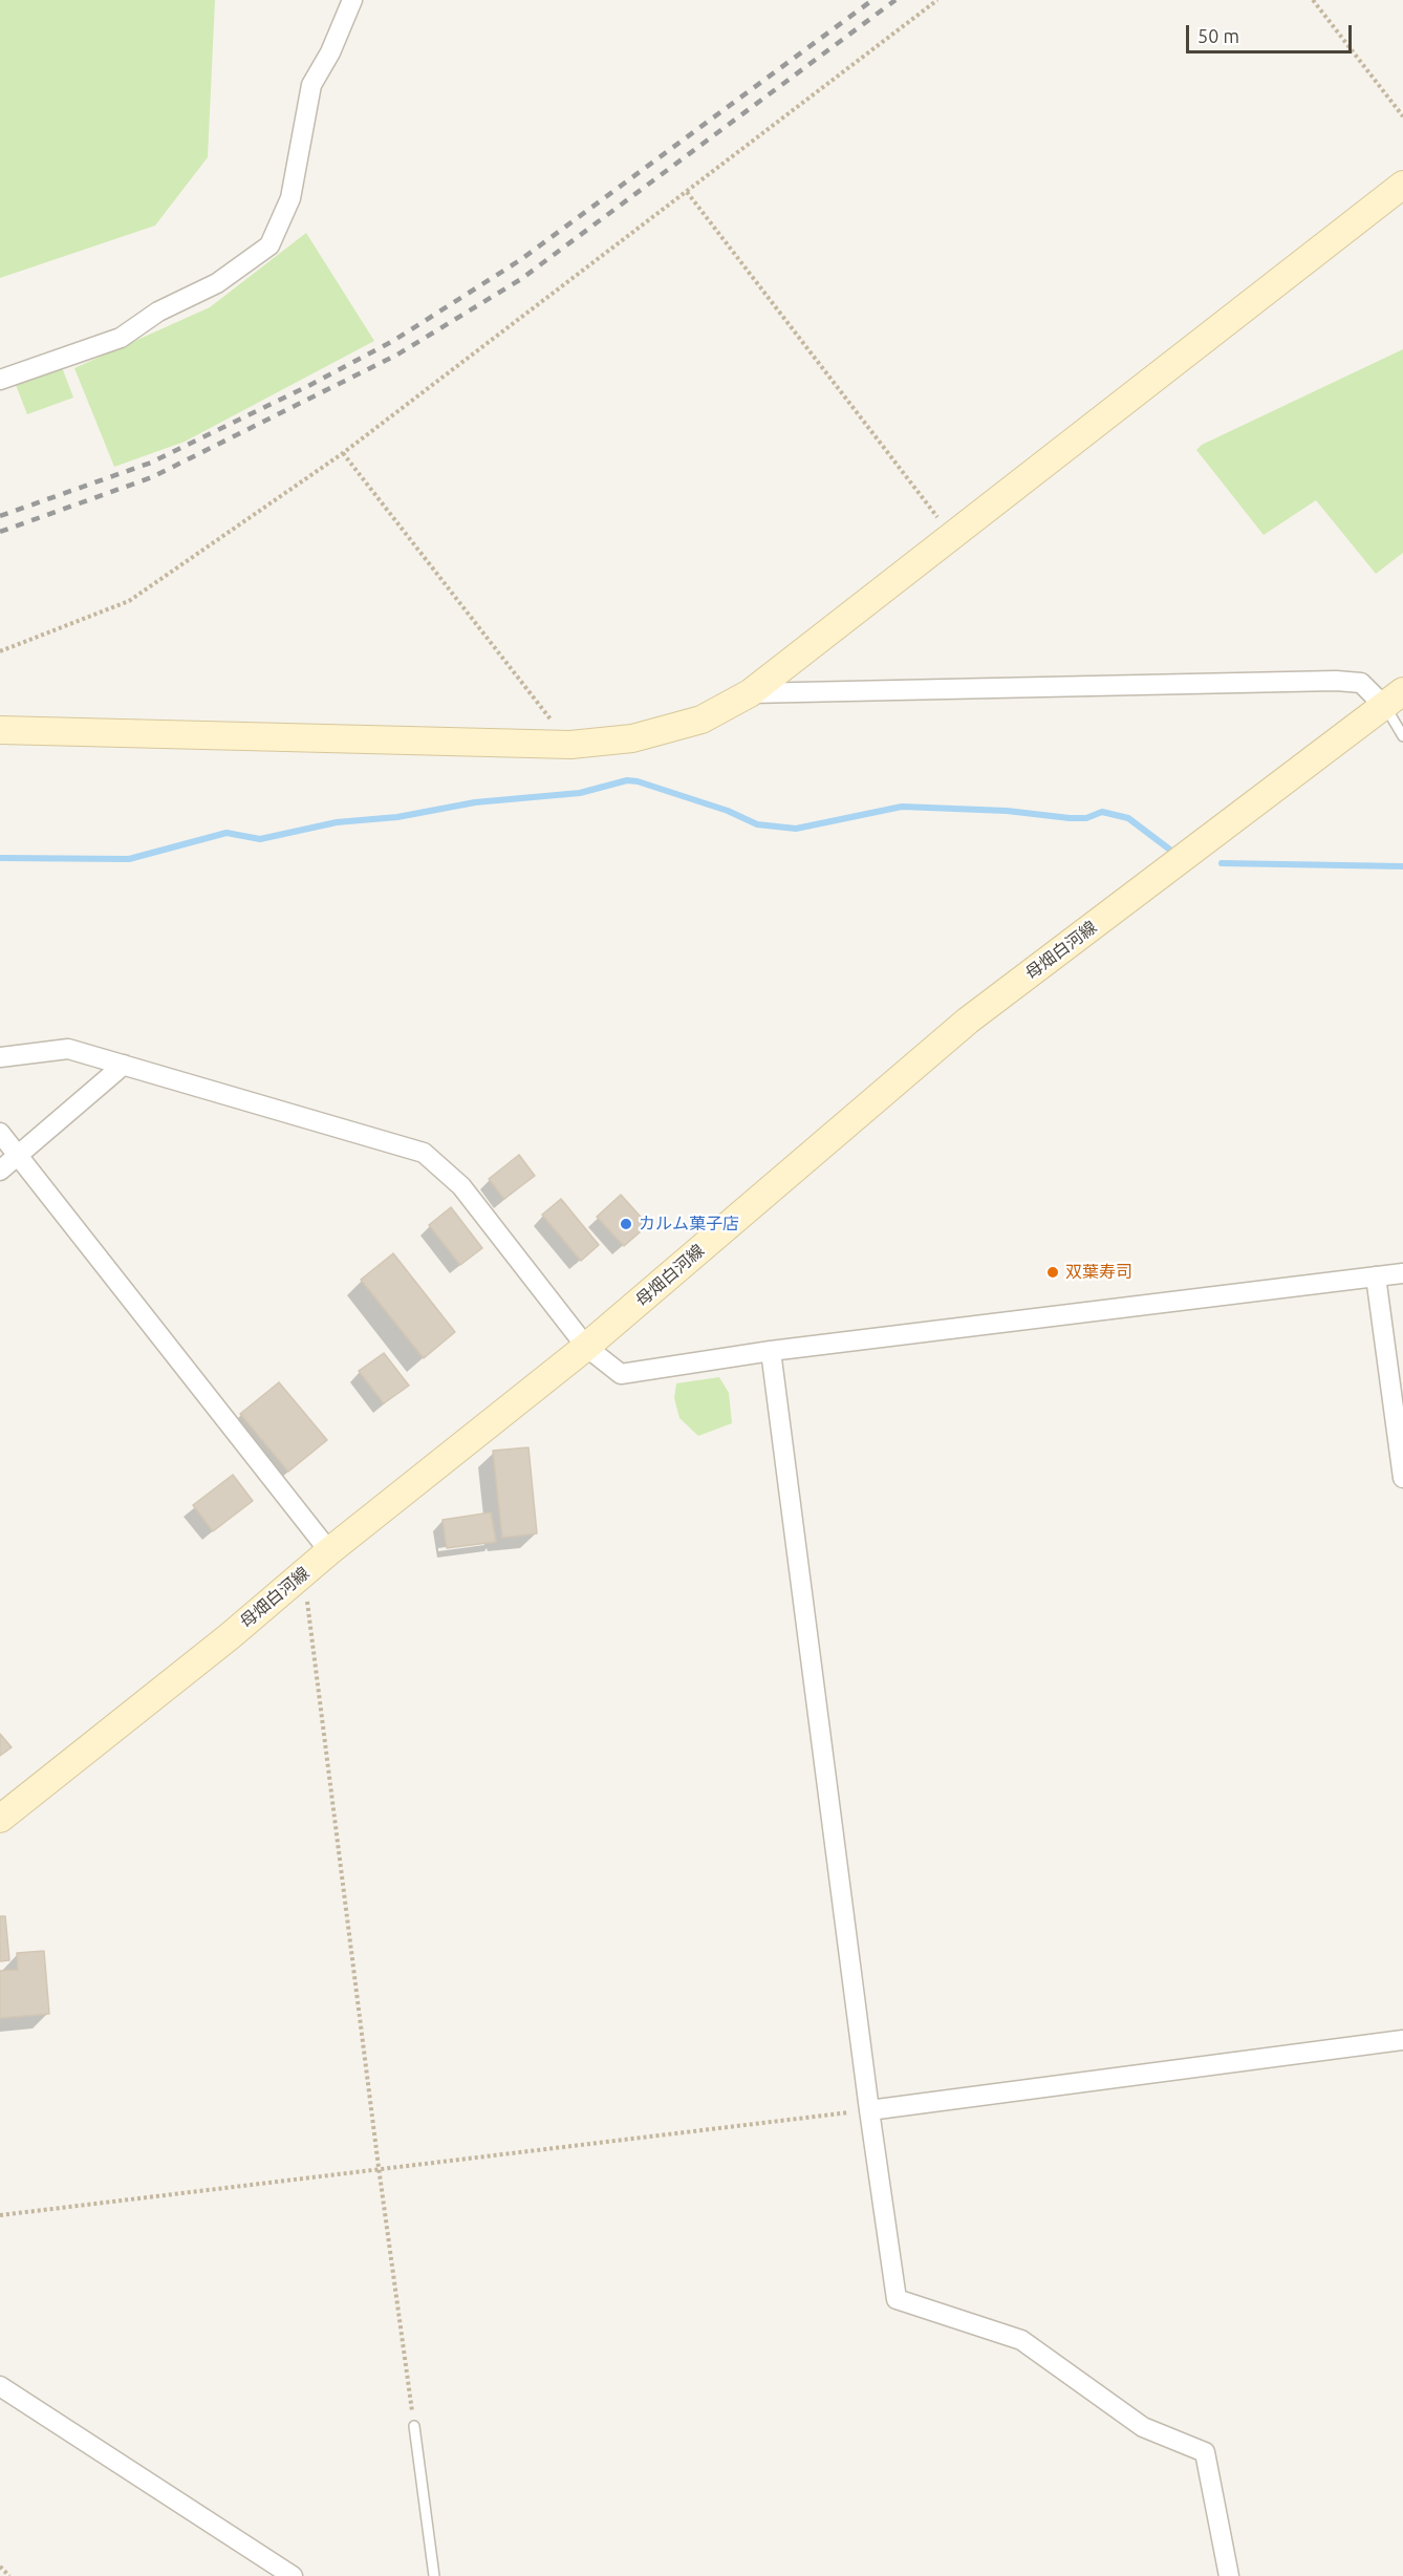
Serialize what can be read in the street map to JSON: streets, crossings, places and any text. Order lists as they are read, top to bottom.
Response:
{
  "streets": {
    "main road": ["母畑白河線"]
  },
  "places": ["カルム菓子店", "双葉寿司"],
  "scale_bar": "50 m"
}
